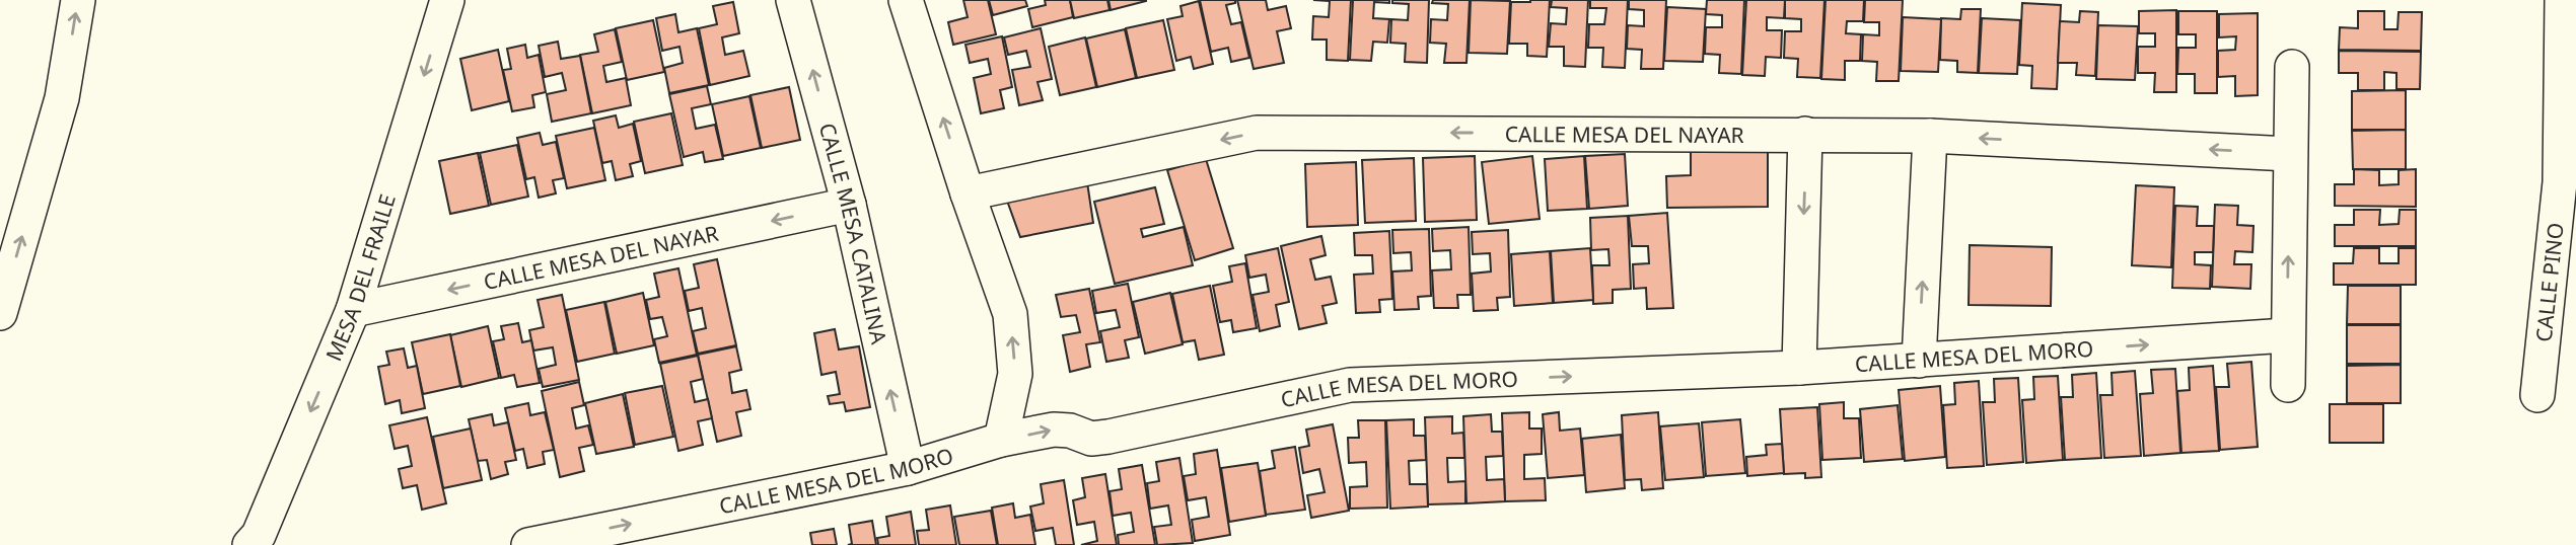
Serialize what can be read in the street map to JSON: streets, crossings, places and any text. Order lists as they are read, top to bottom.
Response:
{
  "streets": {
    "street": [
      "CALLE MESA DEL NAYAR",
      "CALLE MESA CATALINA",
      "MESA DEL FRAILE",
      "CALLE PINO",
      "CALLE MESA DEL MORO"
    ]
  },
  "crossings": [
    ["CALLE MESA DEL NAYAR", "CALLE MESA CATALINA"],
    ["CALLE MESA DEL NAYAR", "MESA DEL FRAILE"],
    ["CALLE MESA CATALINA", "CALLE MESA DEL MORO"]
  ],
  "one_way": ["CALLE MESA DEL NAYAR", "MESA DEL FRAILE", "CALLE MESA DEL MORO"]
}
